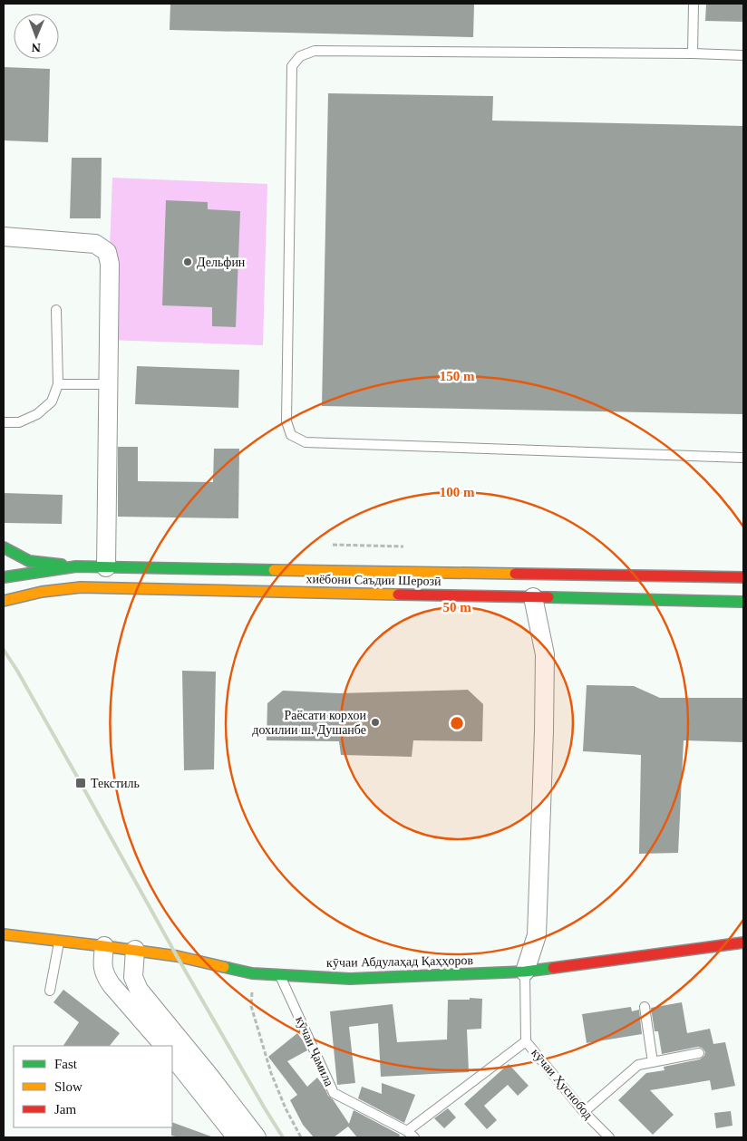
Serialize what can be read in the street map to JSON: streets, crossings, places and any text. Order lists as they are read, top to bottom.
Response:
{
  "streets": {
    "main road": ["хиёбони Саъдии Шерозӣ", "кӯчаи Абдулаҳад Қаҳҳоров"],
    "lane": ["кӯчаи Ҷамила", "кӯчаи Ҳуснобод"]
  },
  "crossings": [
    ["кӯчаи Абдулаҳад Қаҳҳоров", "кӯчаи Ҷамила"],
    ["кӯчаи Абдулаҳад Қаҳҳоров", "кӯчаи Ҳуснобод"]
  ],
  "places": {
    "other": ["Дельфин", "Раёсати корхои дохилии ш. Душанбе"],
    "transit": ["Текстиль"]
  },
  "legend": ["Fast", "Slow", "Jam"],
  "north": "bottom",
  "rings": ["150 m", "100 m", "50 m"]
}
